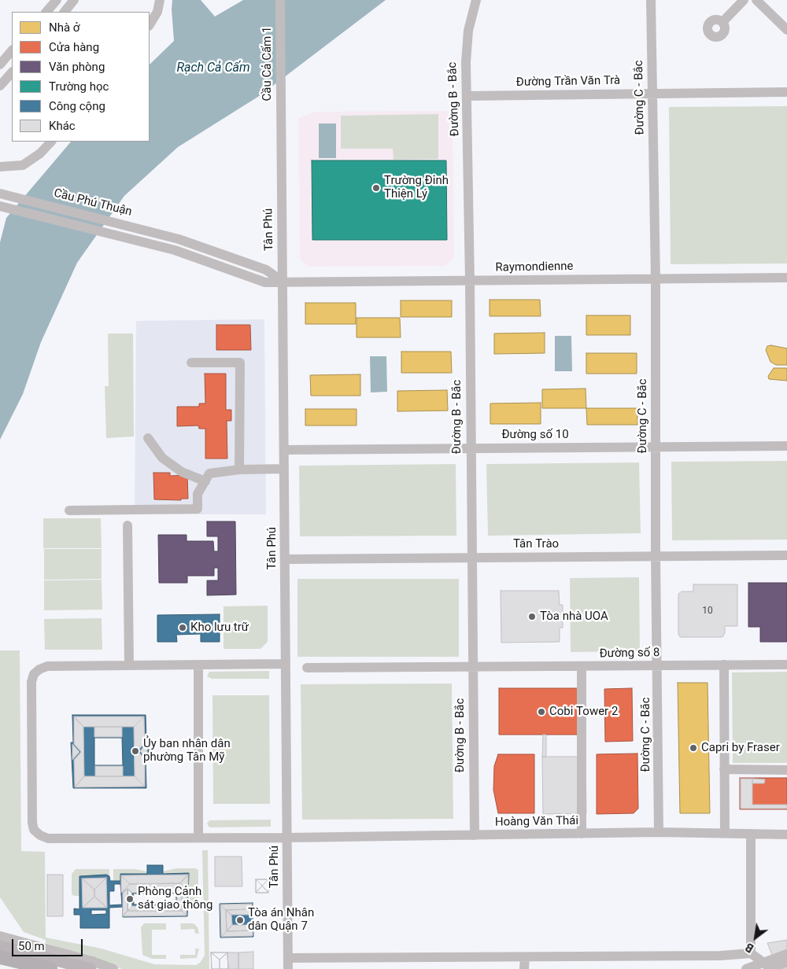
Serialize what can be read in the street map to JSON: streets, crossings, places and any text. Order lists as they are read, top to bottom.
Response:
{
  "streets": {
    "street": [
      "Cầu Cả Cấm 1",
      "Đường Trần Văn Trà",
      "Đường C - Bắc",
      "Đường B - Bắc",
      "Cầu Phú Thuận",
      "Tân Phú",
      "Raymondienne",
      "Đường số 10",
      "Tân Trào",
      "Đường số 8",
      "Hoàng Văn Thái"
    ]
  },
  "crossings": [
    ["Cầu Cả Cấm 1", "Tân Phú"],
    ["Đường Trần Văn Trà", "Đường C - Bắc"],
    ["Đường Trần Văn Trà", "Đường B - Bắc"],
    ["Đường C - Bắc", "Raymondienne"],
    ["Đường C - Bắc", "Đường số 10"],
    ["Đường C - Bắc", "Tân Trào"],
    ["Đường C - Bắc", "Đường số 8"],
    ["Đường C - Bắc", "Hoàng Văn Thái"],
    ["Đường B - Bắc", "Raymondienne"],
    ["Đường B - Bắc", "Đường số 10"],
    ["Đường B - Bắc", "Tân Trào"],
    ["Đường B - Bắc", "Đường số 8"],
    ["Đường B - Bắc", "Hoàng Văn Thái"],
    ["Cầu Phú Thuận", "Tân Phú"],
    ["Cầu Phú Thuận", "Raymondienne"],
    ["Tân Phú", "Raymondienne"],
    ["Tân Phú", "Đường số 10"],
    ["Tân Phú", "Tân Trào"],
    ["Tân Phú", "Hoàng Văn Thái"]
  ],
  "water": ["Rạch Cả Cấm"],
  "places": [
    "Trường Đinh Thiện Lý",
    "Tòa nhà UOA",
    "Kho lưu trữ",
    "Cobi Tower 2",
    "Capri by Fraser",
    "Ủy ban nhân dân phường Tân Mỹ",
    "Phòng Cảnh sát giao thông",
    "Tòa án Nhân dân Quận 7"
  ],
  "house_numbers": ["10"],
  "legend": [
    "Nhà ở",
    "Cửa hàng",
    "Văn phòng",
    "Trường học",
    "Công cộng",
    "Khác"
  ],
  "scale_bar": "50 m",
  "north": "bottom left"
}
